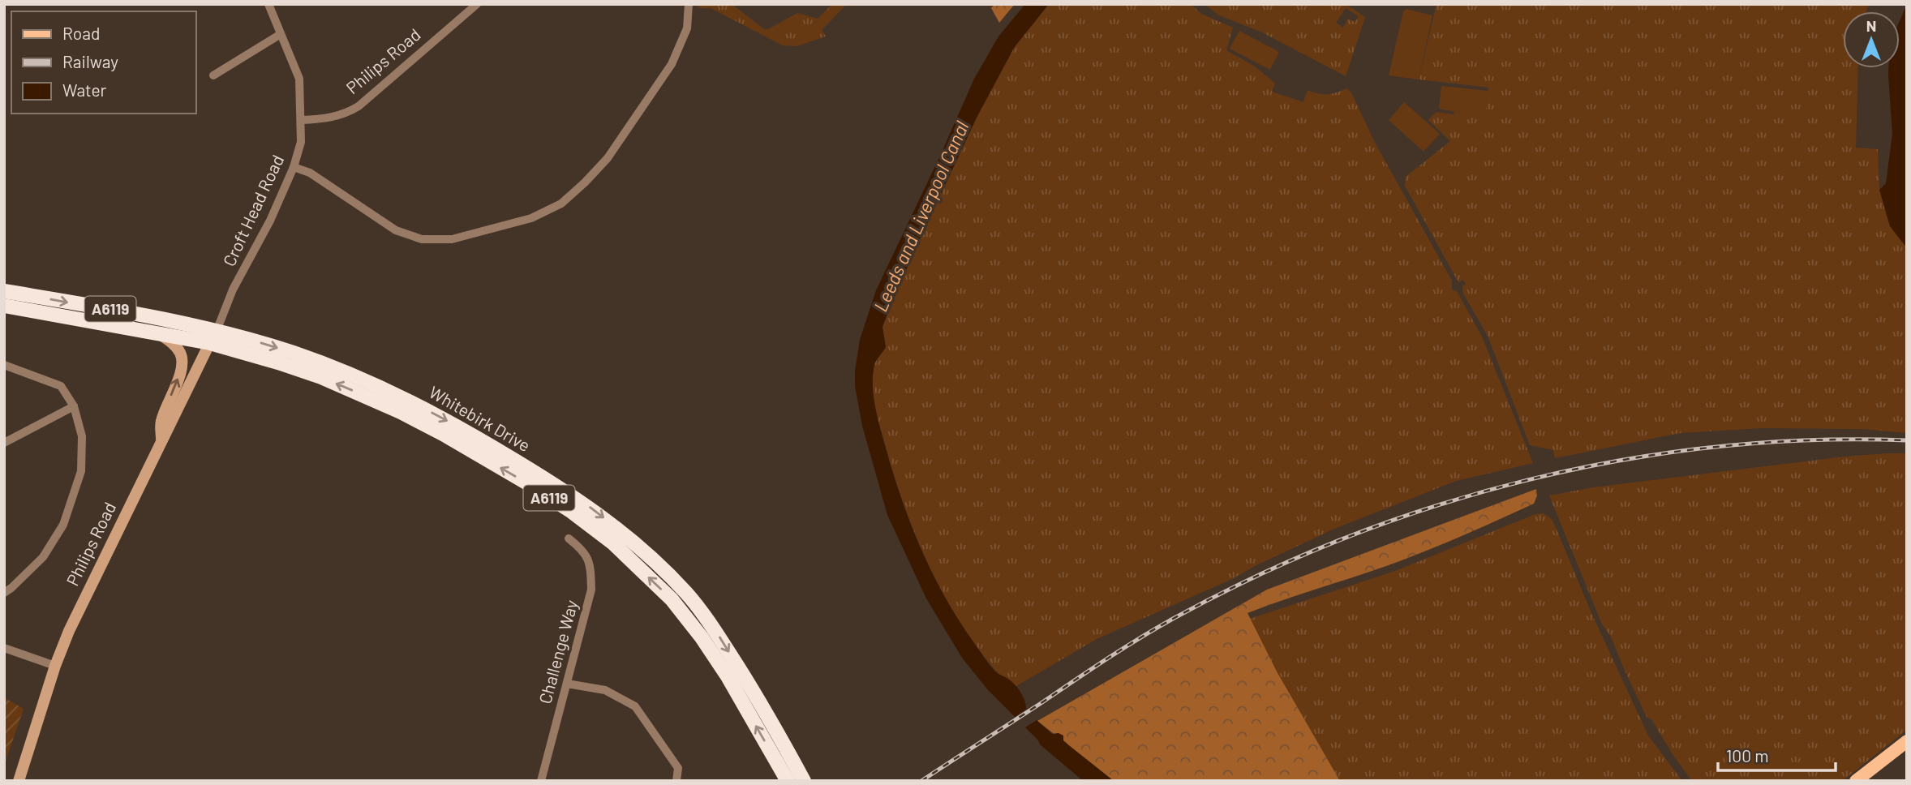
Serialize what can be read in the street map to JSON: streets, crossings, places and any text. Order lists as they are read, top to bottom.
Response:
{
  "streets": {
    "highway": ["A6119", "Whitebirk Drive"],
    "street": ["Philips Road", "Croft Head Road", "Challenge Way"]
  },
  "crossings": [
    ["Philips Road", "Croft Head Road"],
    ["Philips Road", "Whitebirk Drive"],
    ["Croft Head Road", "Whitebirk Drive"]
  ],
  "water": ["Leeds and Liverpool Canal"],
  "legend": ["Road", "Railway", "Water"],
  "scale_bar": "100 m",
  "north": "top"
}
